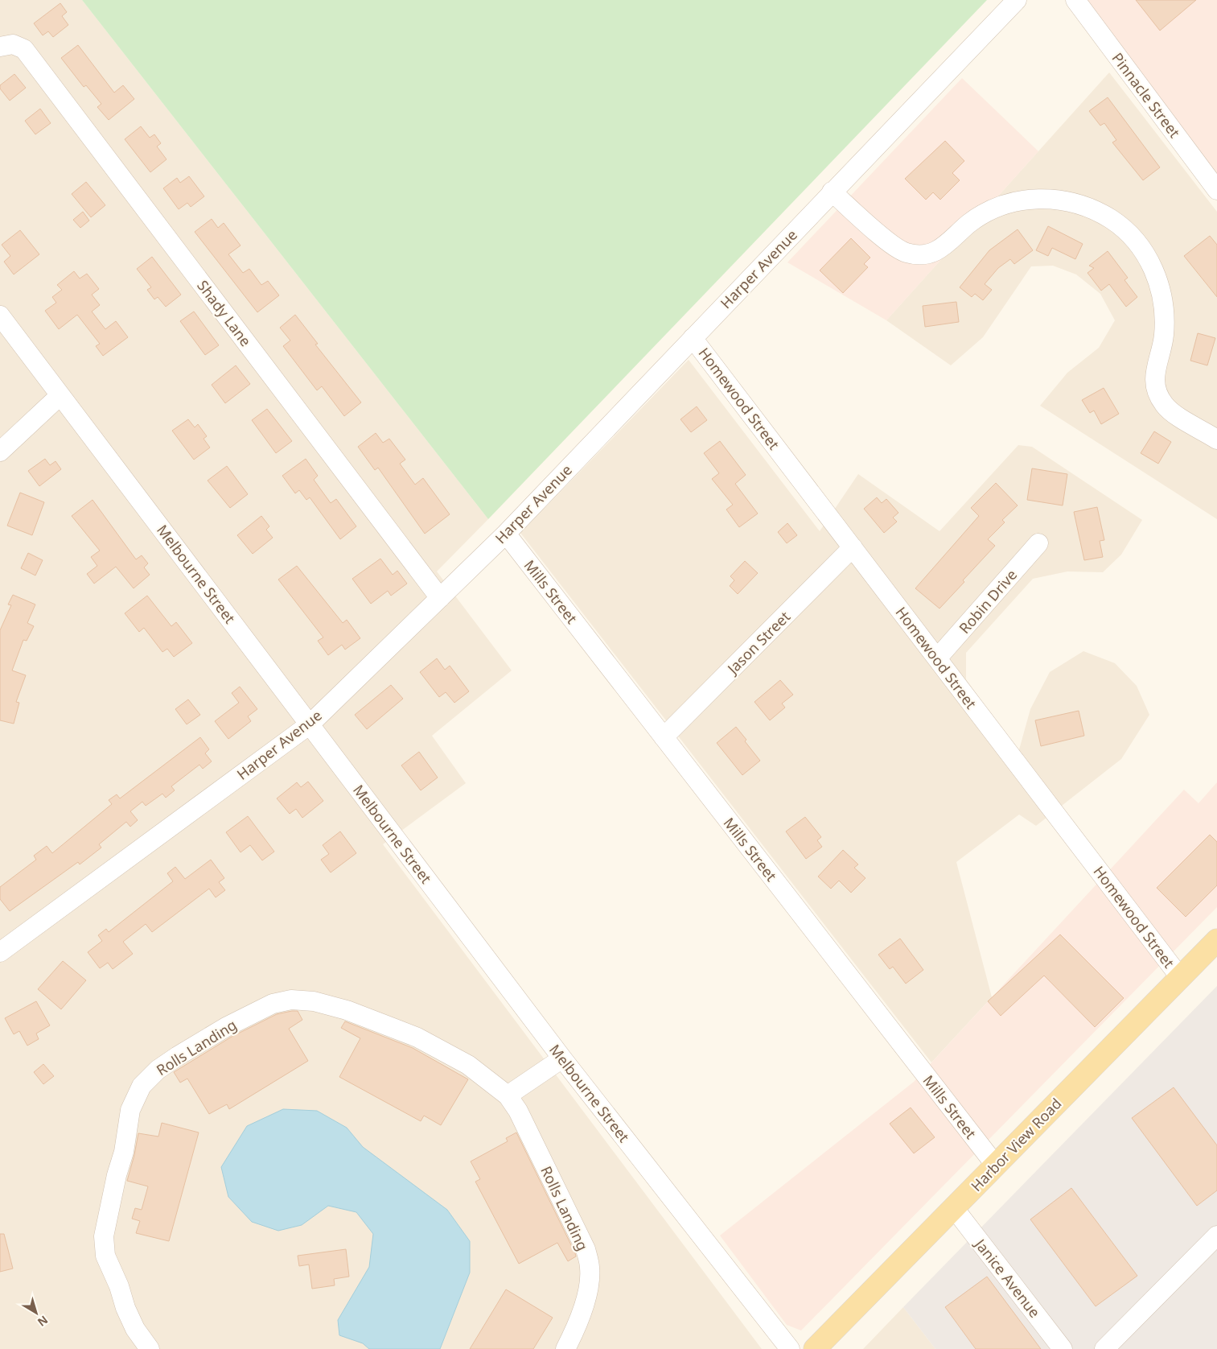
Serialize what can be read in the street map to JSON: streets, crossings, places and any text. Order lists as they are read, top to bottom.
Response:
{
  "streets": {
    "main road": ["Harbor View Road"],
    "street": [
      "Pinnacle Street",
      "Harper Avenue",
      "Shady Lane",
      "Homewood Street",
      "Melbourne Street",
      "Mills Street",
      "Robin Drive",
      "Jason Street",
      "Rolls Landing",
      "Janice Avenue"
    ]
  },
  "crossings": [
    ["Harper Avenue", "Shady Lane"],
    ["Harper Avenue", "Homewood Street"],
    ["Harper Avenue", "Melbourne Street"],
    ["Harper Avenue", "Mills Street"],
    ["Homewood Street", "Robin Drive"],
    ["Homewood Street", "Jason Street"],
    ["Homewood Street", "Harbor View Road"],
    ["Mills Street", "Jason Street"],
    ["Mills Street", "Harbor View Road"],
    ["Harbor View Road", "Janice Avenue"]
  ],
  "north": "bottom right"
}
